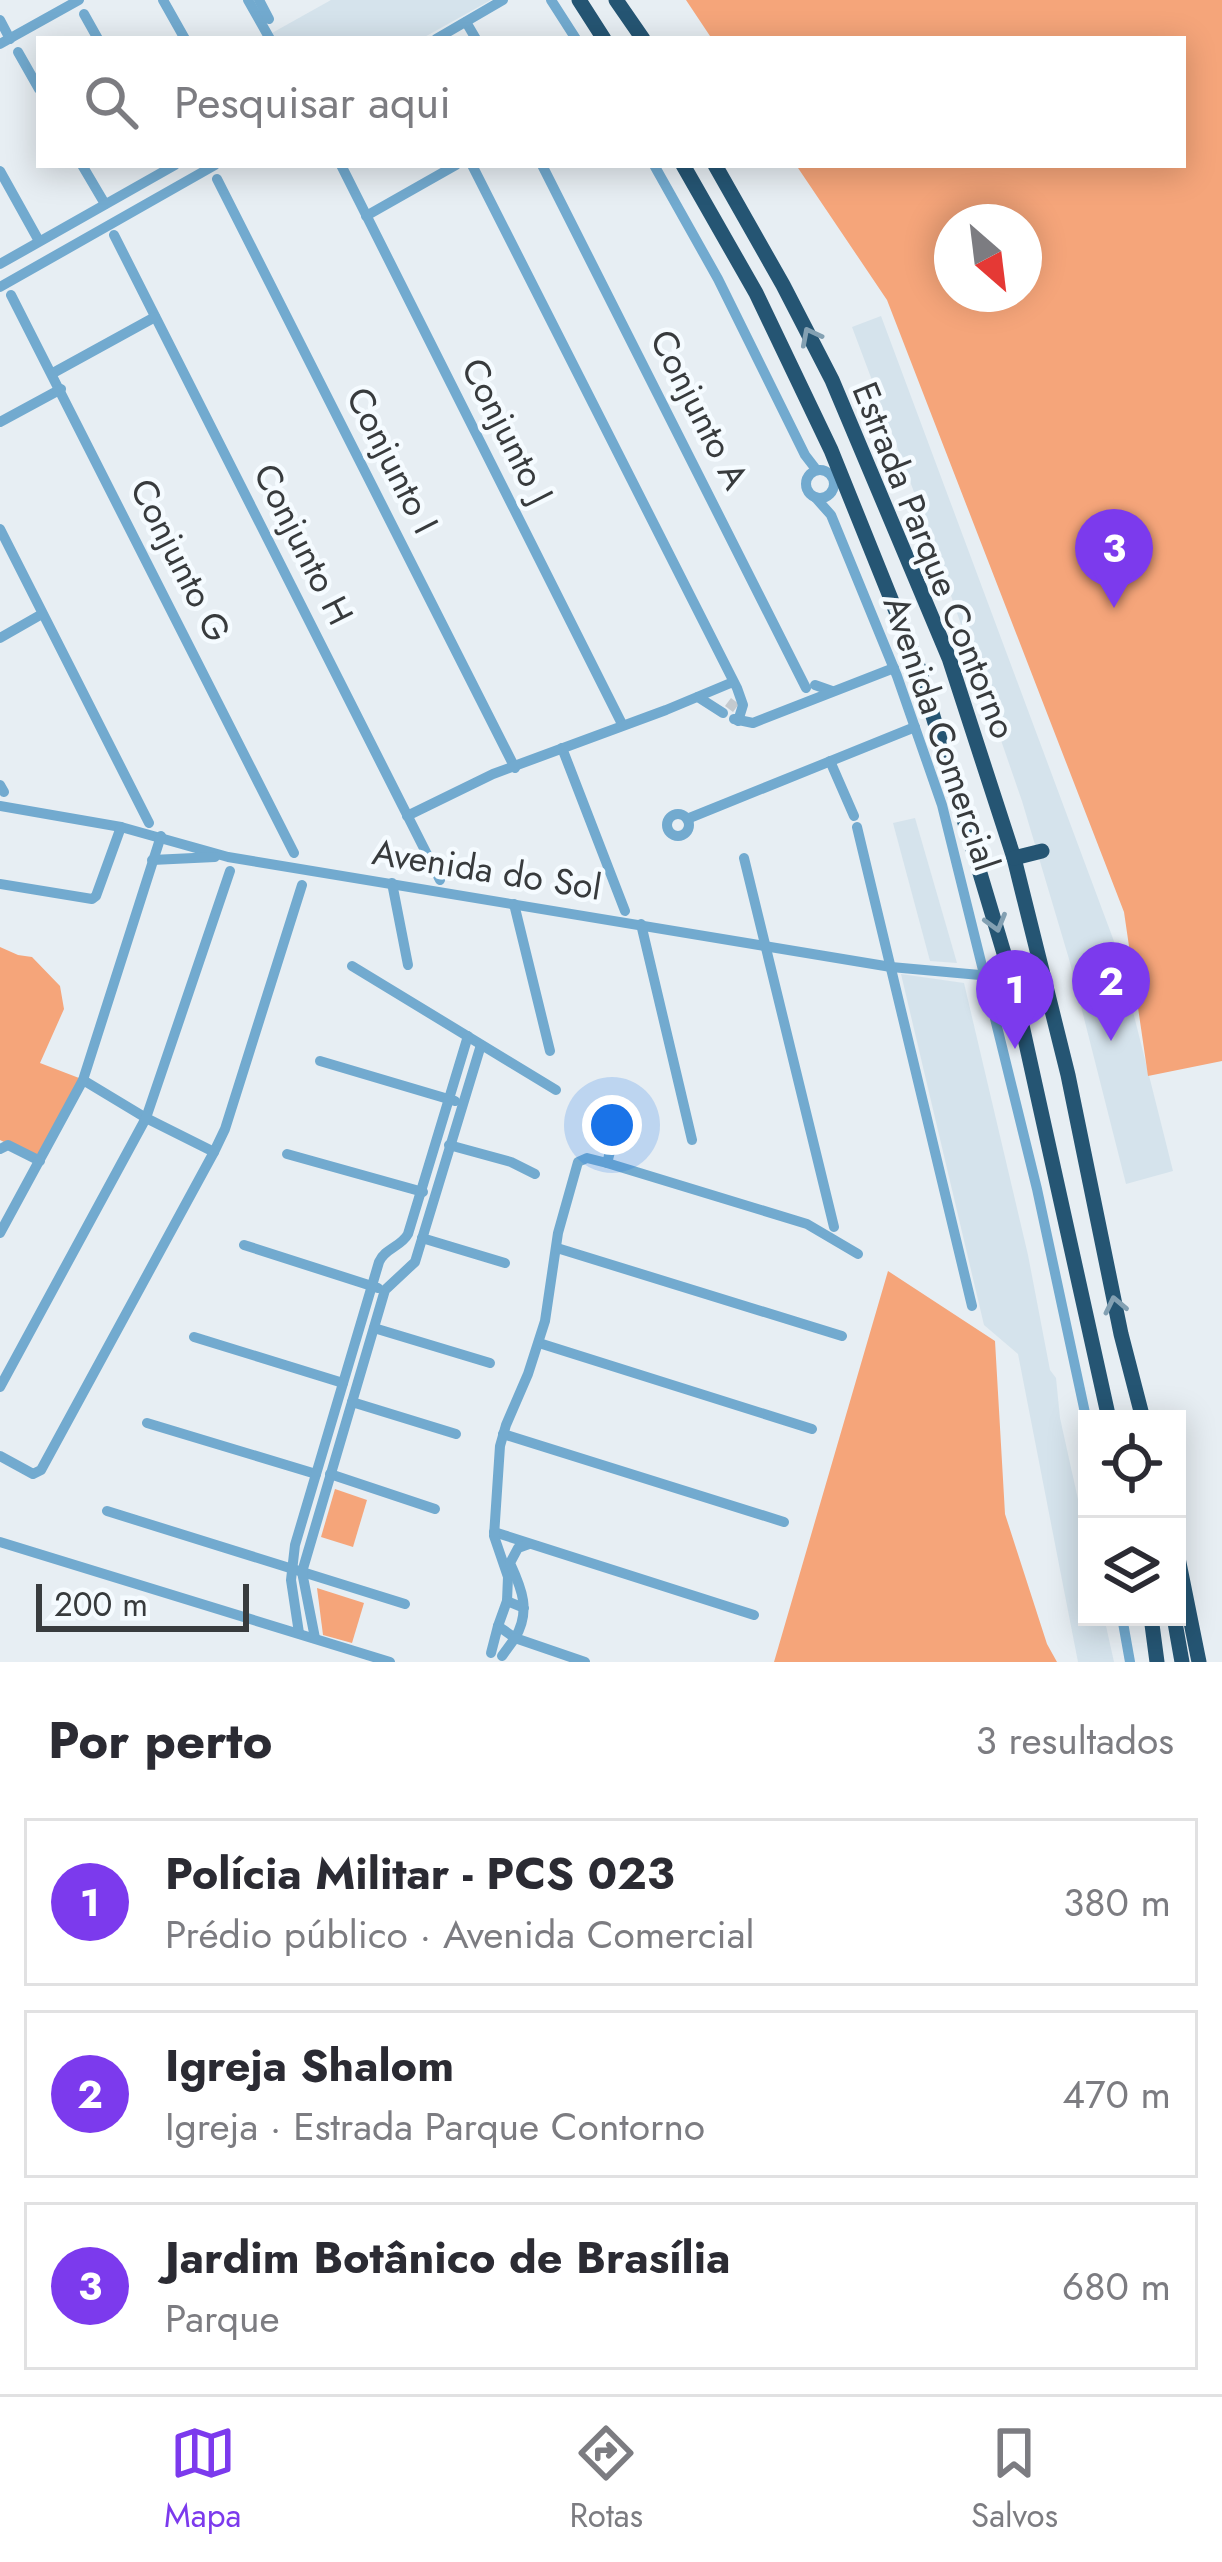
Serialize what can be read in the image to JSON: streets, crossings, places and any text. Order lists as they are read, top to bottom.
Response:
{
  "streets": {
    "highway": ["Estrada Parque Contorno"],
    "street": [
      "Conjunto A",
      "Conjunto J",
      "Conjunto I",
      "Conjunto H",
      "Conjunto G",
      "Avenida Comercial",
      "Avenida do Sol"
    ]
  },
  "crossings": [
    ["Avenida Comercial", "Avenida do Sol"]
  ],
  "scale_bar": "200 m",
  "north": "bottom right",
  "page": {
    "search": "Pesquisar aqui",
    "pins": ["3", "2", "1"],
    "scale": "200 m",
    "heading": ["Por perto", "3 resultados"],
    "list": [
      {
        "mark": "1",
        "name": "Polícia Militar - PCS 023",
        "note": "Prédio público · Avenida Comercial",
        "value": "380 m"
      },
      {
        "mark": "2",
        "name": "Igreja Shalom",
        "note": "Igreja · Estrada Parque Contorno",
        "value": "470 m"
      },
      {
        "mark": "3",
        "name": "Jardim Botânico de Brasília",
        "note": "Parque",
        "value": "680 m"
      }
    ],
    "nav": ["Mapa", "Rotas", "Salvos"]
  }
}
